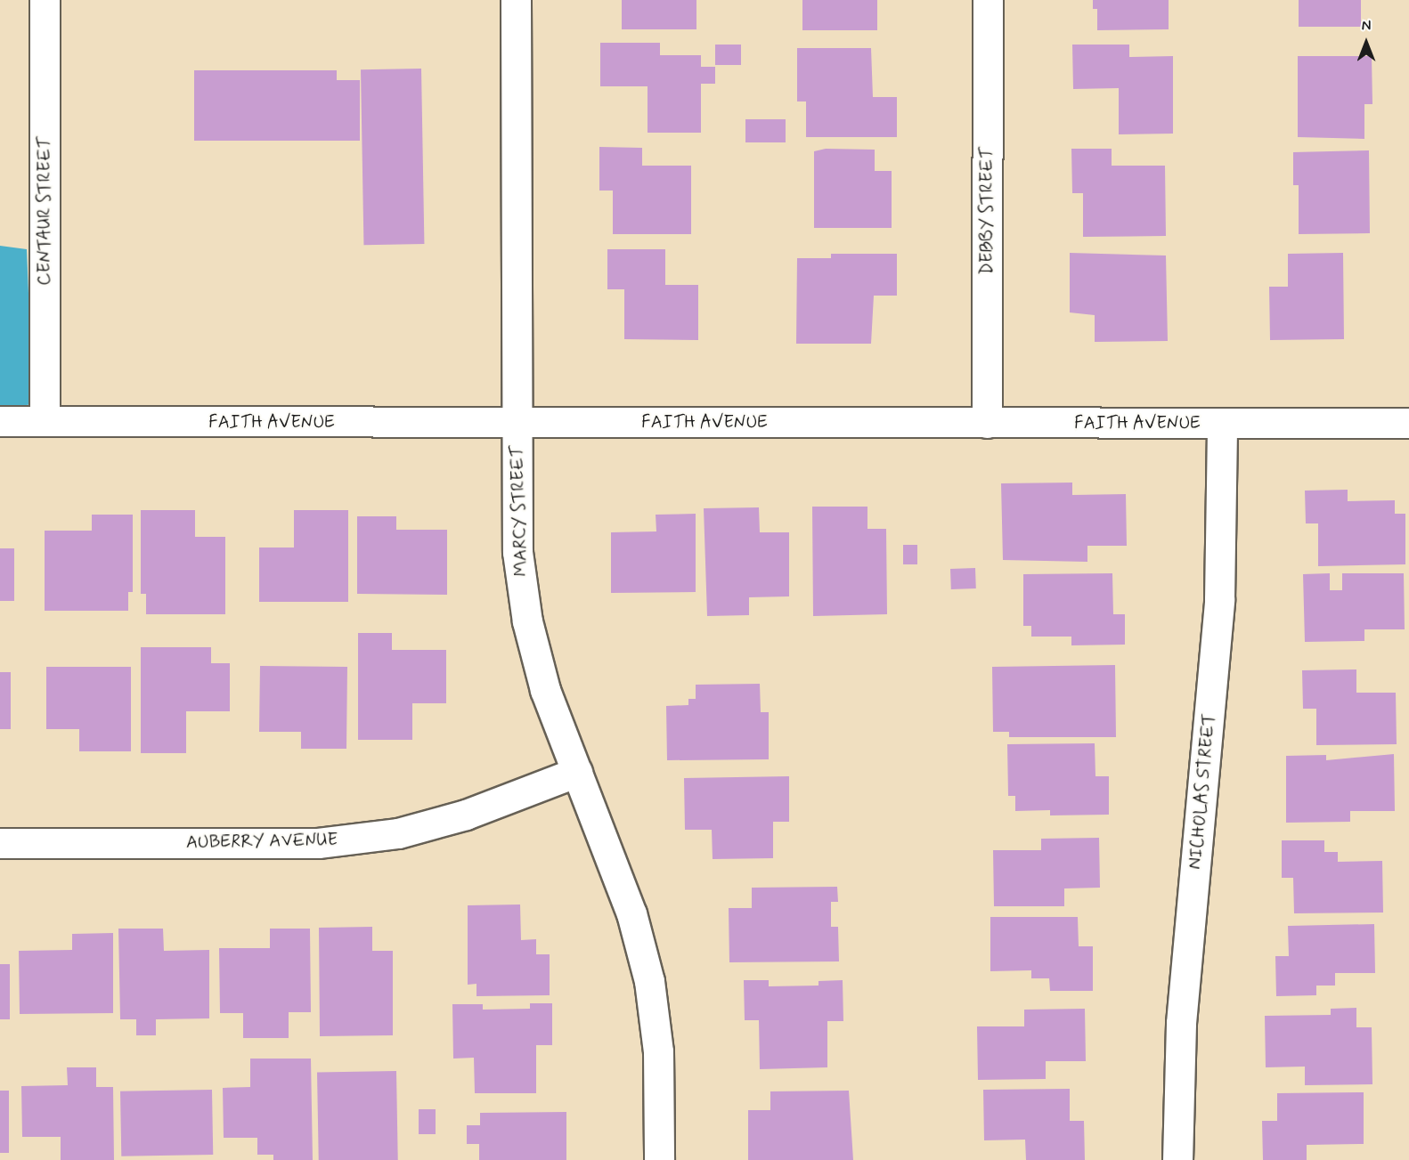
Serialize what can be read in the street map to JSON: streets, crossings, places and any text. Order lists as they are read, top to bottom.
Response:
{
  "streets": {
    "street": [
      "CENTAUR STREET",
      "DEBBY STREET",
      "FAITH AVENUE",
      "MARCY STREET",
      "NICHOLAS STREET",
      "AUBERRY AVENUE"
    ]
  },
  "crossings": [
    ["CENTAUR STREET", "FAITH AVENUE"],
    ["DEBBY STREET", "FAITH AVENUE"],
    ["FAITH AVENUE", "MARCY STREET"],
    ["FAITH AVENUE", "NICHOLAS STREET"],
    ["MARCY STREET", "AUBERRY AVENUE"]
  ],
  "north": "top"
}
